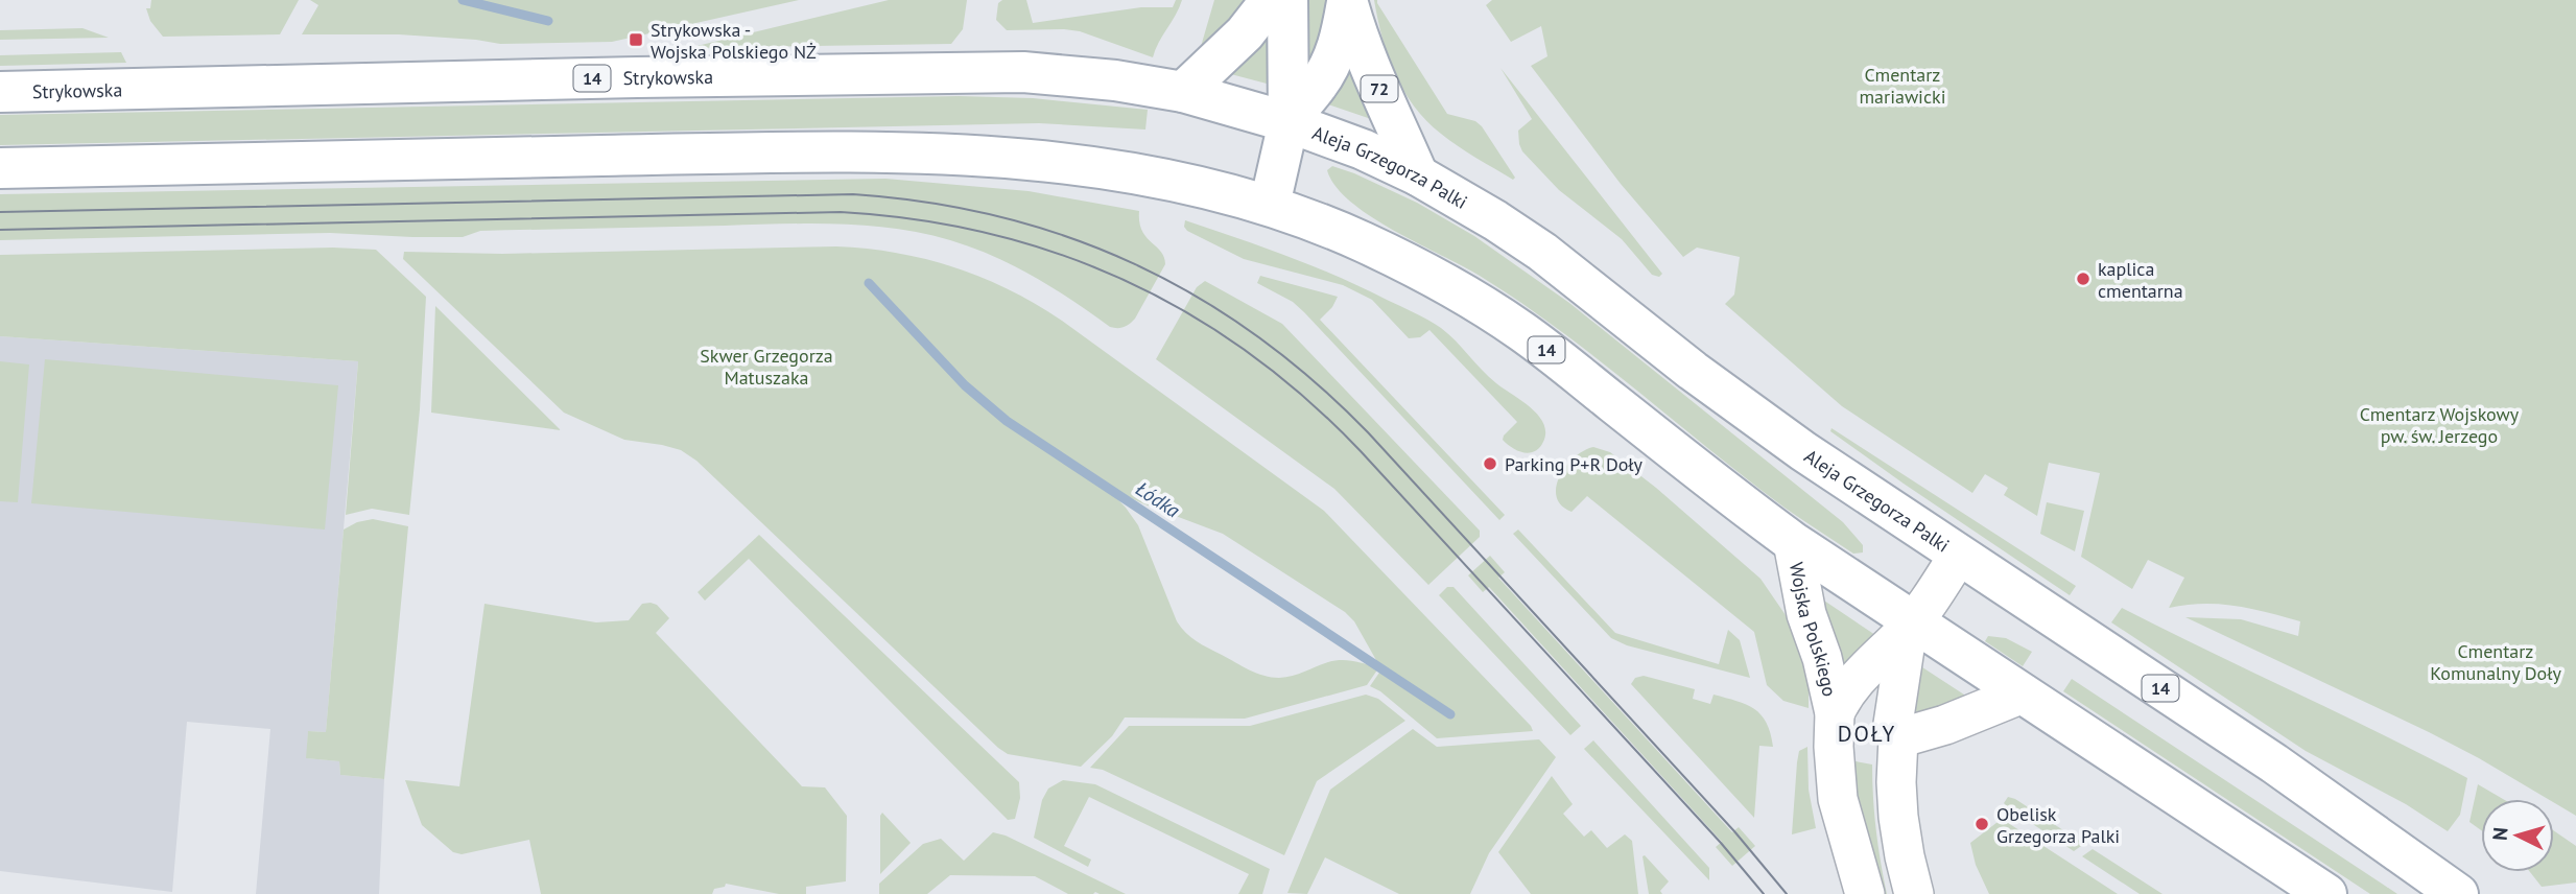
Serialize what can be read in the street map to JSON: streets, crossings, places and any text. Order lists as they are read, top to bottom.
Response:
{
  "streets": {
    "main road": [
      "Strykowska",
      "14",
      "72",
      "Aleja Grzegorza Palki",
      "Wojska Polskiego"
    ]
  },
  "crossings": [
    ["Strykowska", "72"],
    ["Strykowska", "Aleja Grzegorza Palki"],
    ["14", "Wojska Polskiego"],
    ["72", "Aleja Grzegorza Palki"],
    ["Aleja Grzegorza Palki", "Wojska Polskiego"]
  ],
  "districts": ["DOŁY"],
  "water": ["Łódka"],
  "parks": [
    "Cmentarz mariawicki",
    "Skwer Grzegorza Matuszaka",
    "Cmentarz Wojskowy pw. św. Jerzego",
    "Cmentarz Komunalny Doły"
  ],
  "places": {
    "transit": ["Strykowska - Wojska Polskiego NŻ"],
    "other": ["kaplica cmentarna", "Parking P+R Doły", "Obelisk Grzegorza Palki"]
  },
  "north": "left"
}
